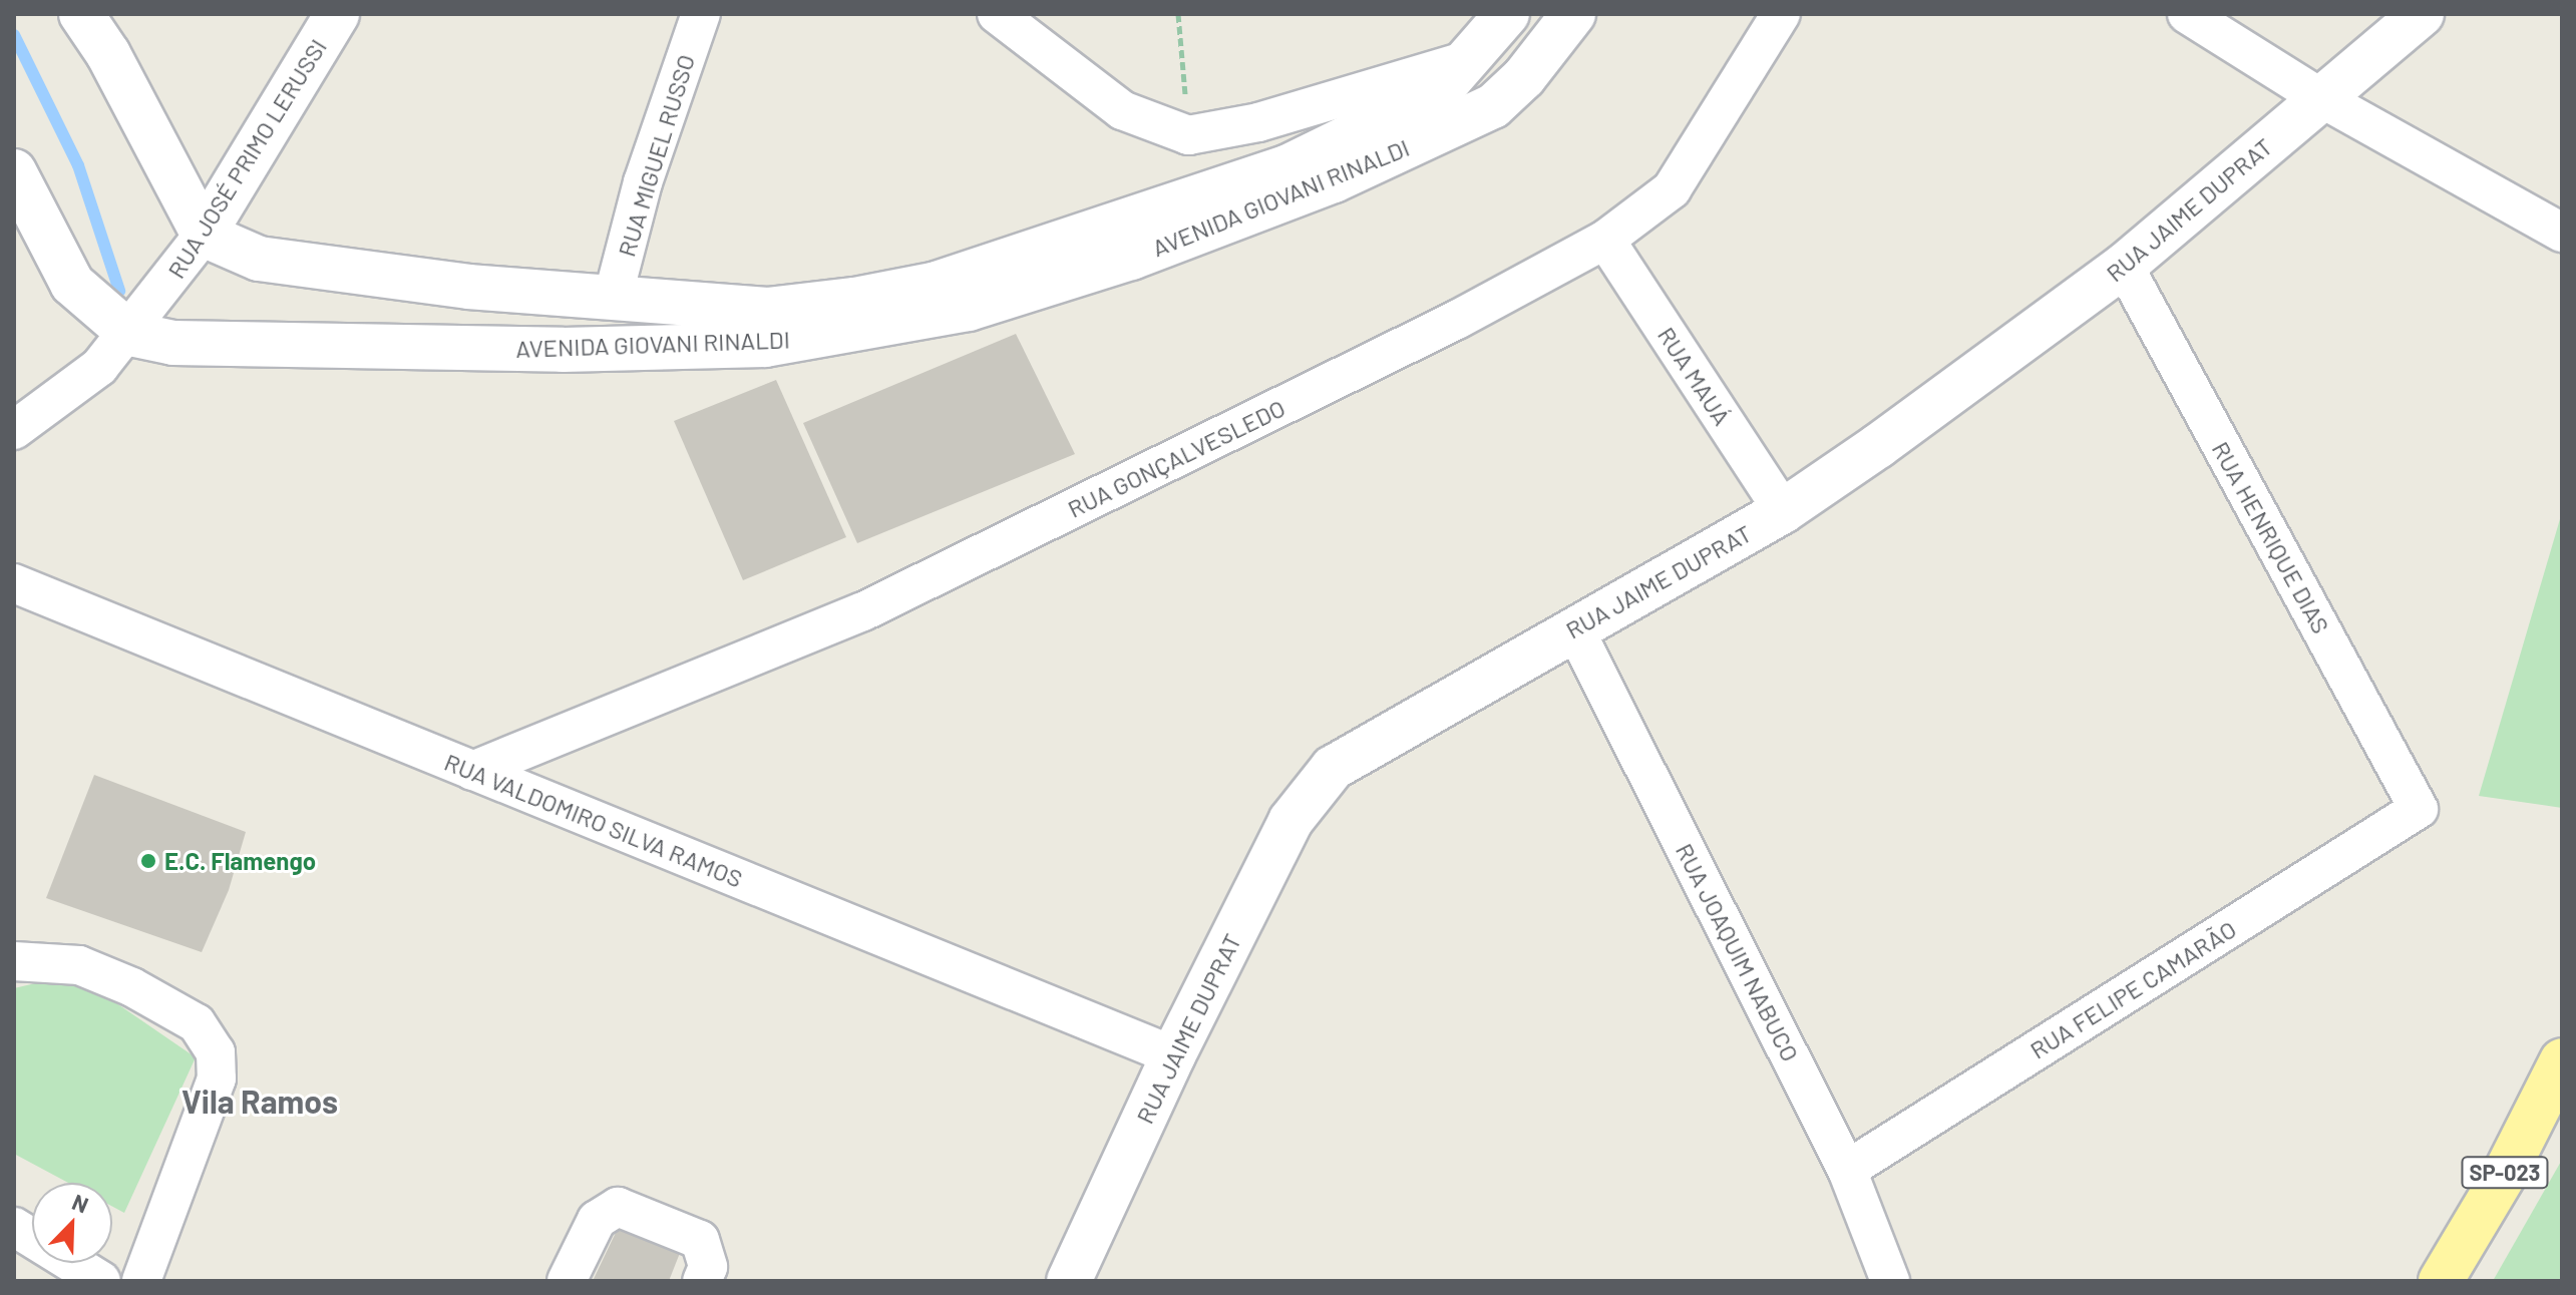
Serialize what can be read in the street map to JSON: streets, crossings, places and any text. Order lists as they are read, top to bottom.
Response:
{
  "streets": {
    "main road": ["SP-023"],
    "street": [
      "RUA MIGUEL RUSSO",
      "RUA JOSÉ PRIMO LERUSSI",
      "AVENIDA GIOVANI RINALDI",
      "RUA JAIME DUPRAT",
      "RUA MAUÁ",
      "RUA GONÇALVESLEDO",
      "RUA HENRIQUE DIAS",
      "RUA VALDOMIRO SILVA RAMOS",
      "RUA JOAQUIM NABUCO",
      "RUA FELIPE CAMARÃO"
    ]
  },
  "crossings": [
    ["RUA MIGUEL RUSSO", "AVENIDA GIOVANI RINALDI"],
    ["RUA JOSÉ PRIMO LERUSSI", "AVENIDA GIOVANI RINALDI"],
    ["RUA JAIME DUPRAT", "RUA MAUÁ"],
    ["RUA JAIME DUPRAT", "RUA HENRIQUE DIAS"],
    ["RUA JAIME DUPRAT", "RUA VALDOMIRO SILVA RAMOS"],
    ["RUA JAIME DUPRAT", "RUA JOAQUIM NABUCO"],
    ["RUA MAUÁ", "RUA GONÇALVESLEDO"],
    ["RUA GONÇALVESLEDO", "RUA VALDOMIRO SILVA RAMOS"],
    ["RUA HENRIQUE DIAS", "RUA FELIPE CAMARÃO"],
    ["RUA JOAQUIM NABUCO", "RUA FELIPE CAMARÃO"]
  ],
  "districts": ["Vila Ramos"],
  "places": ["E.C. Flamengo"],
  "north": "top right"
}
